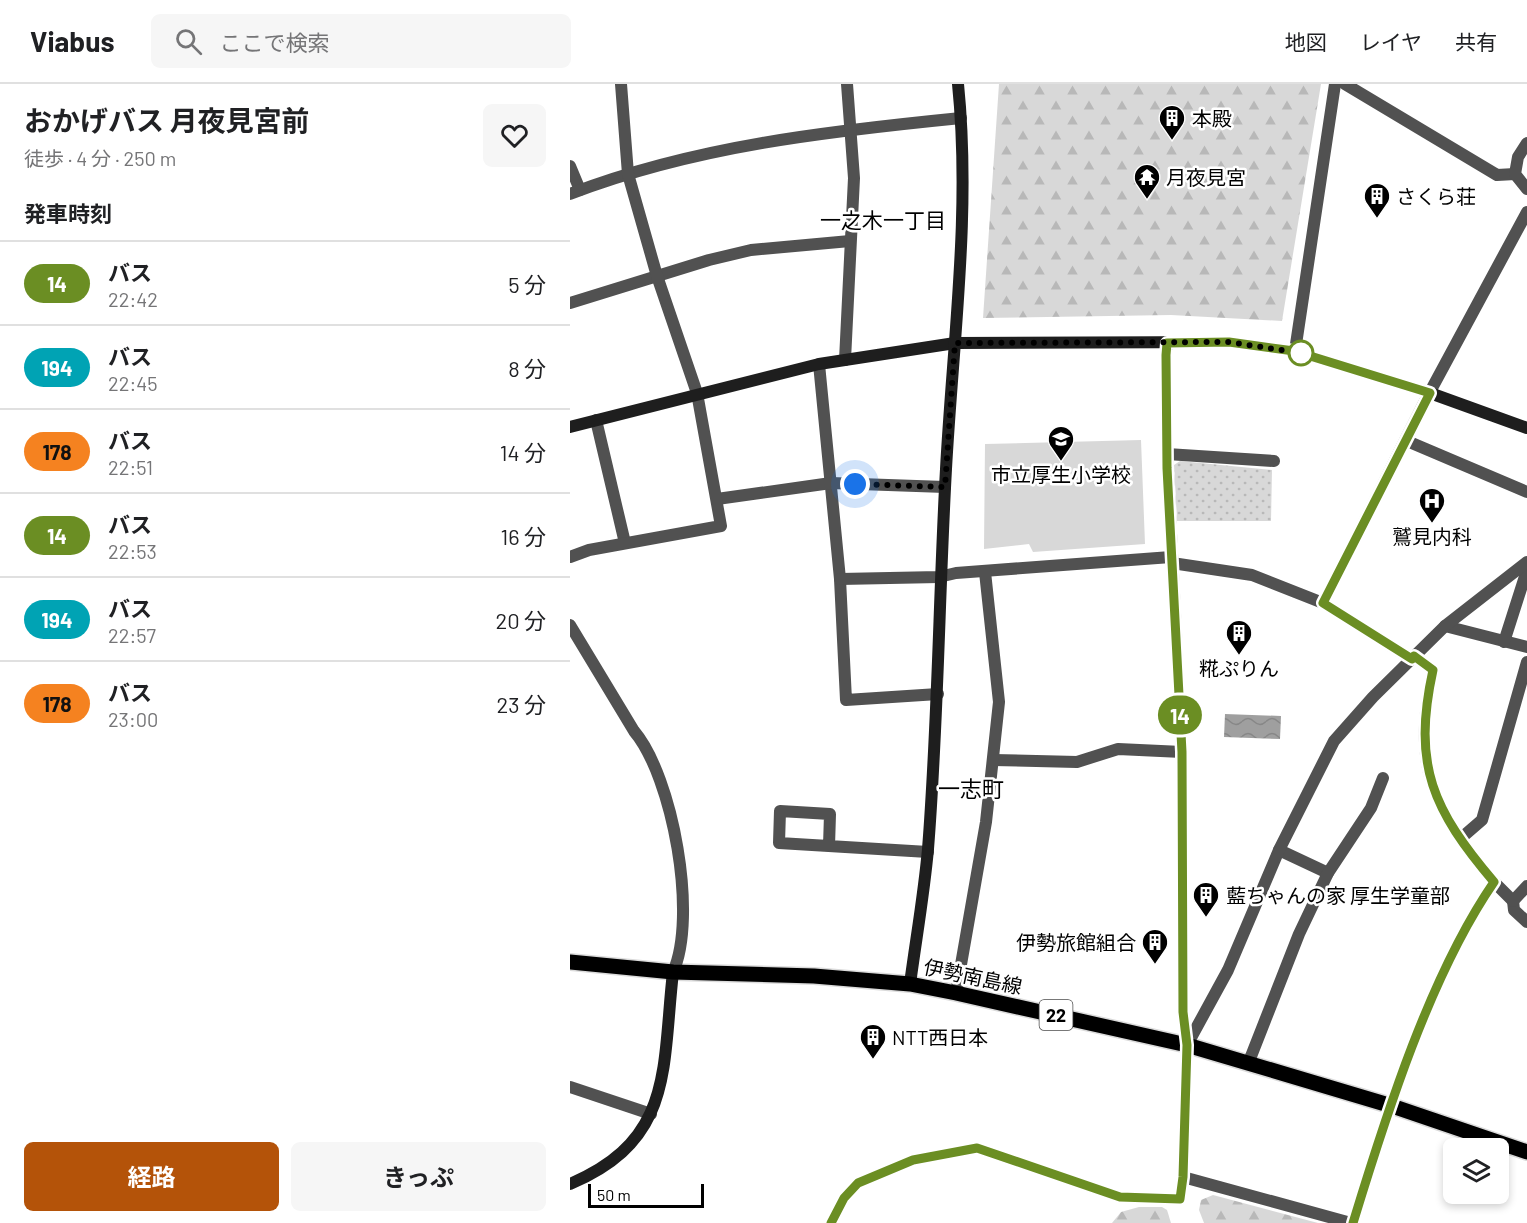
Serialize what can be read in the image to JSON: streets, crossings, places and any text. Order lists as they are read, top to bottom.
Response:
{
  "streets": {
    "main road": ["伊勢南島線", "22"]
  },
  "districts": ["一之木一丁目", "一志町"],
  "places": {
    "building": [
      "本殿",
      "さくら荘",
      "糀ぷりん",
      "藍ちゃんの家 厚生学童部",
      "伊勢旅館組合",
      "NTT西日本"
    ],
    "temple": ["月夜見宮"],
    "school or university": ["市立厚生小学校"],
    "hospital": ["鷲見内科"]
  },
  "lines": ["bus line 14"],
  "scale_bar": "50 m",
  "page": {
    "header": "Viabus",
    "search": "ここで検索",
    "nav": ["地図", "レイヤ", "共有"],
    "heading": [
      ["おかげバス 月夜見宮前", "徒歩 · 4 分 · 250 m"],
      "発車時刻"
    ],
    "on_map": "14",
    "list": [
      {
        "mark": "14",
        "name": "バス",
        "note": "22:42",
        "value": "5 分"
      },
      {
        "mark": "194",
        "name": "バス",
        "note": "22:45",
        "value": "8 分"
      },
      {
        "mark": "178",
        "name": "バス",
        "note": "22:51",
        "value": "14 分"
      },
      {
        "mark": "14",
        "name": "バス",
        "note": "22:53",
        "value": "16 分"
      },
      {
        "mark": "194",
        "name": "バス",
        "note": "22:57",
        "value": "20 分"
      },
      {
        "mark": "178",
        "name": "バス",
        "note": "23:00",
        "value": "23 分"
      }
    ],
    "buttons": ["経路", "きっぷ"],
    "scale": "50 m"
  }
}
